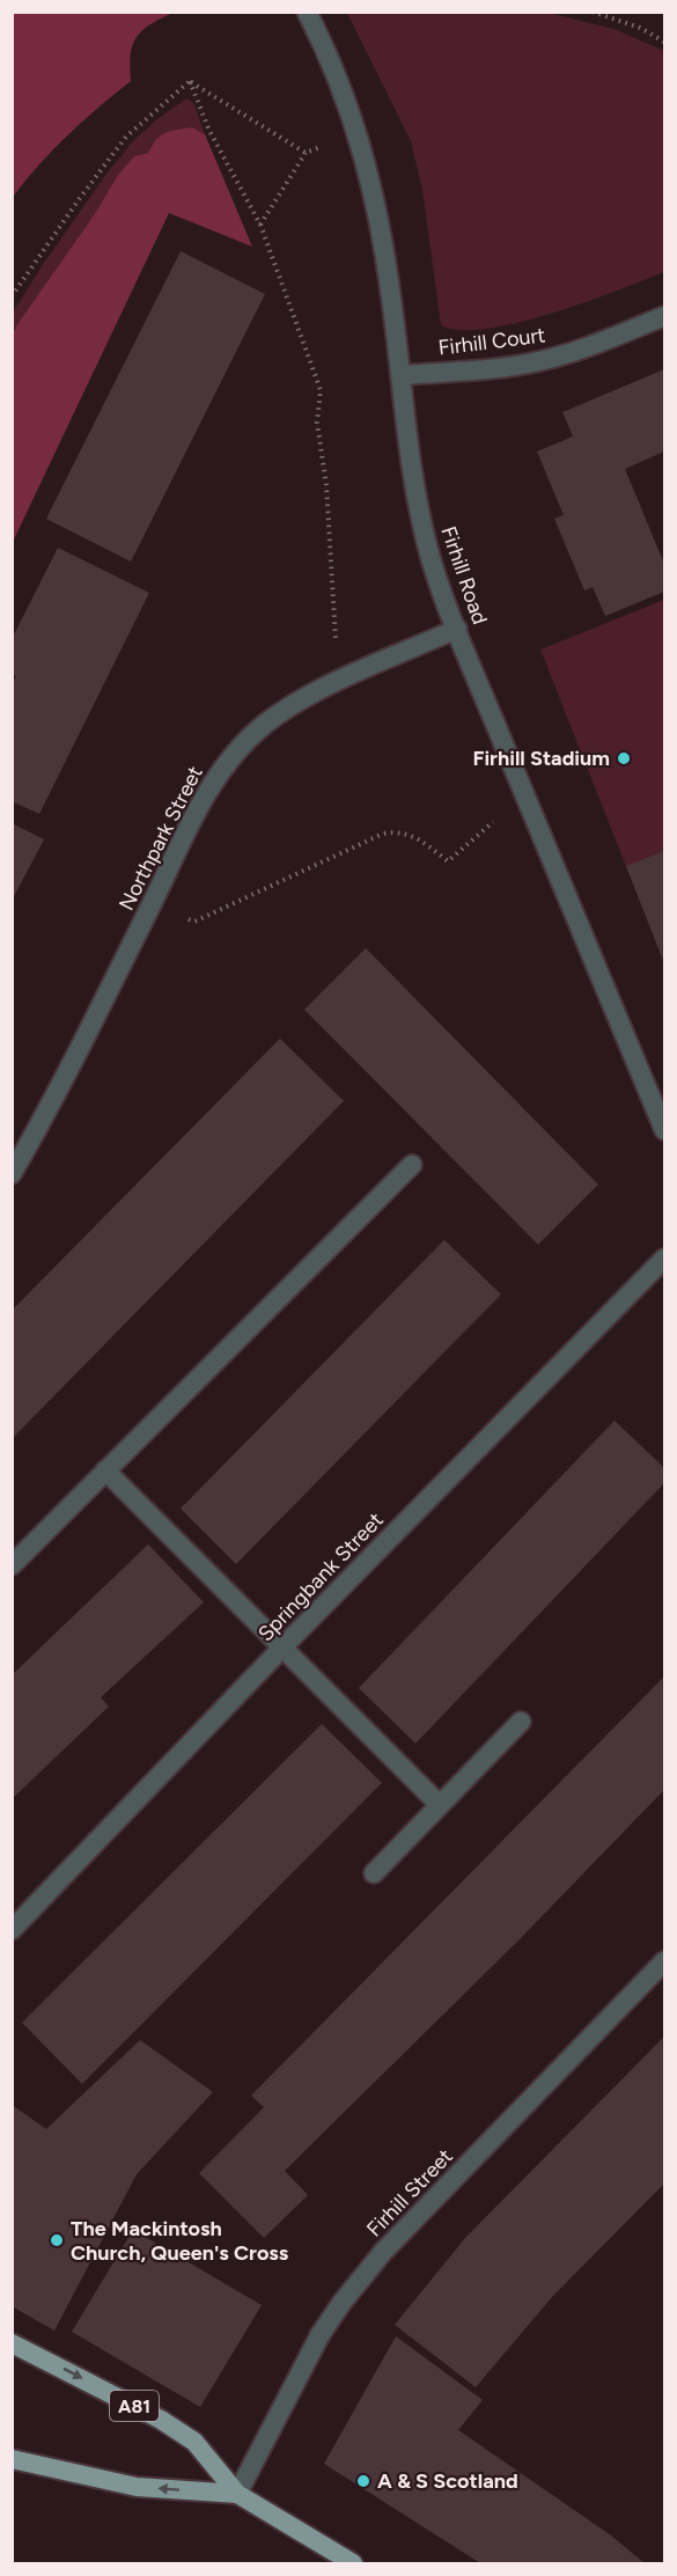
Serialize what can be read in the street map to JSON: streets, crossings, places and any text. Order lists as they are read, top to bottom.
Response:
{
  "streets": {
    "main road": ["A81"],
    "street": [
      "Firhill Court",
      "Firhill Road",
      "Northpark Street",
      "Springbank Street",
      "Firhill Street"
    ]
  },
  "crossings": [
    ["Firhill Court", "Firhill Road"],
    ["Firhill Road", "Northpark Street"],
    ["Firhill Street", "A81"]
  ],
  "places": ["Firhill Stadium", "The Mackintosh Church, Queen's Cross", "A & S Scotland"]
}
